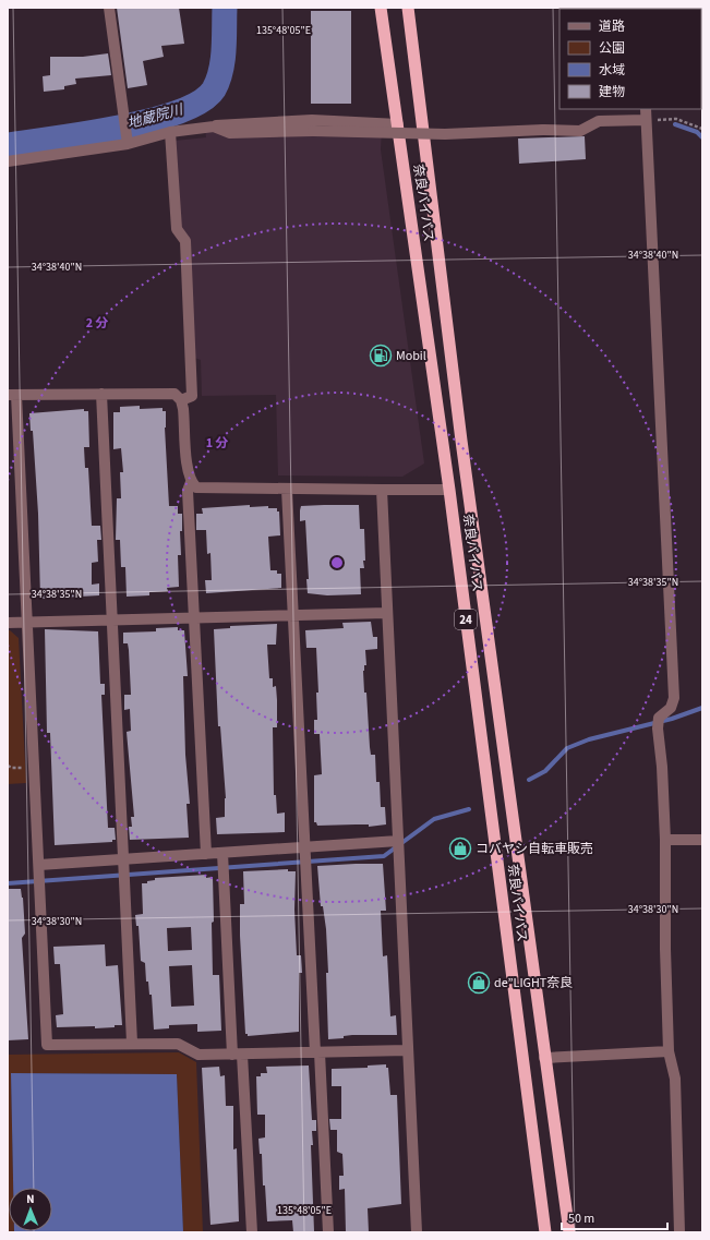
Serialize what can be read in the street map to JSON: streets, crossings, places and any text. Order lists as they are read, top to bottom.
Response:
{
  "streets": {
    "highway": ["奈良バイパス", "24"]
  },
  "water": ["地蔵院川"],
  "places": {
    "fuel station": ["Mobil"],
    "shop": ["コバヤシ自転車販売", "de”LIGHT奈良"]
  },
  "legend": [
    "道路",
    "公園",
    "水域",
    "建物"
  ],
  "scale_bar": "50 m",
  "north": "top",
  "coordinates": [
    "135°48'05\"E",
    "34°38'40\"N",
    "34°38'35\"N",
    "34°38'30\"N"
  ],
  "rings": ["2 分", "1 分"]
}
